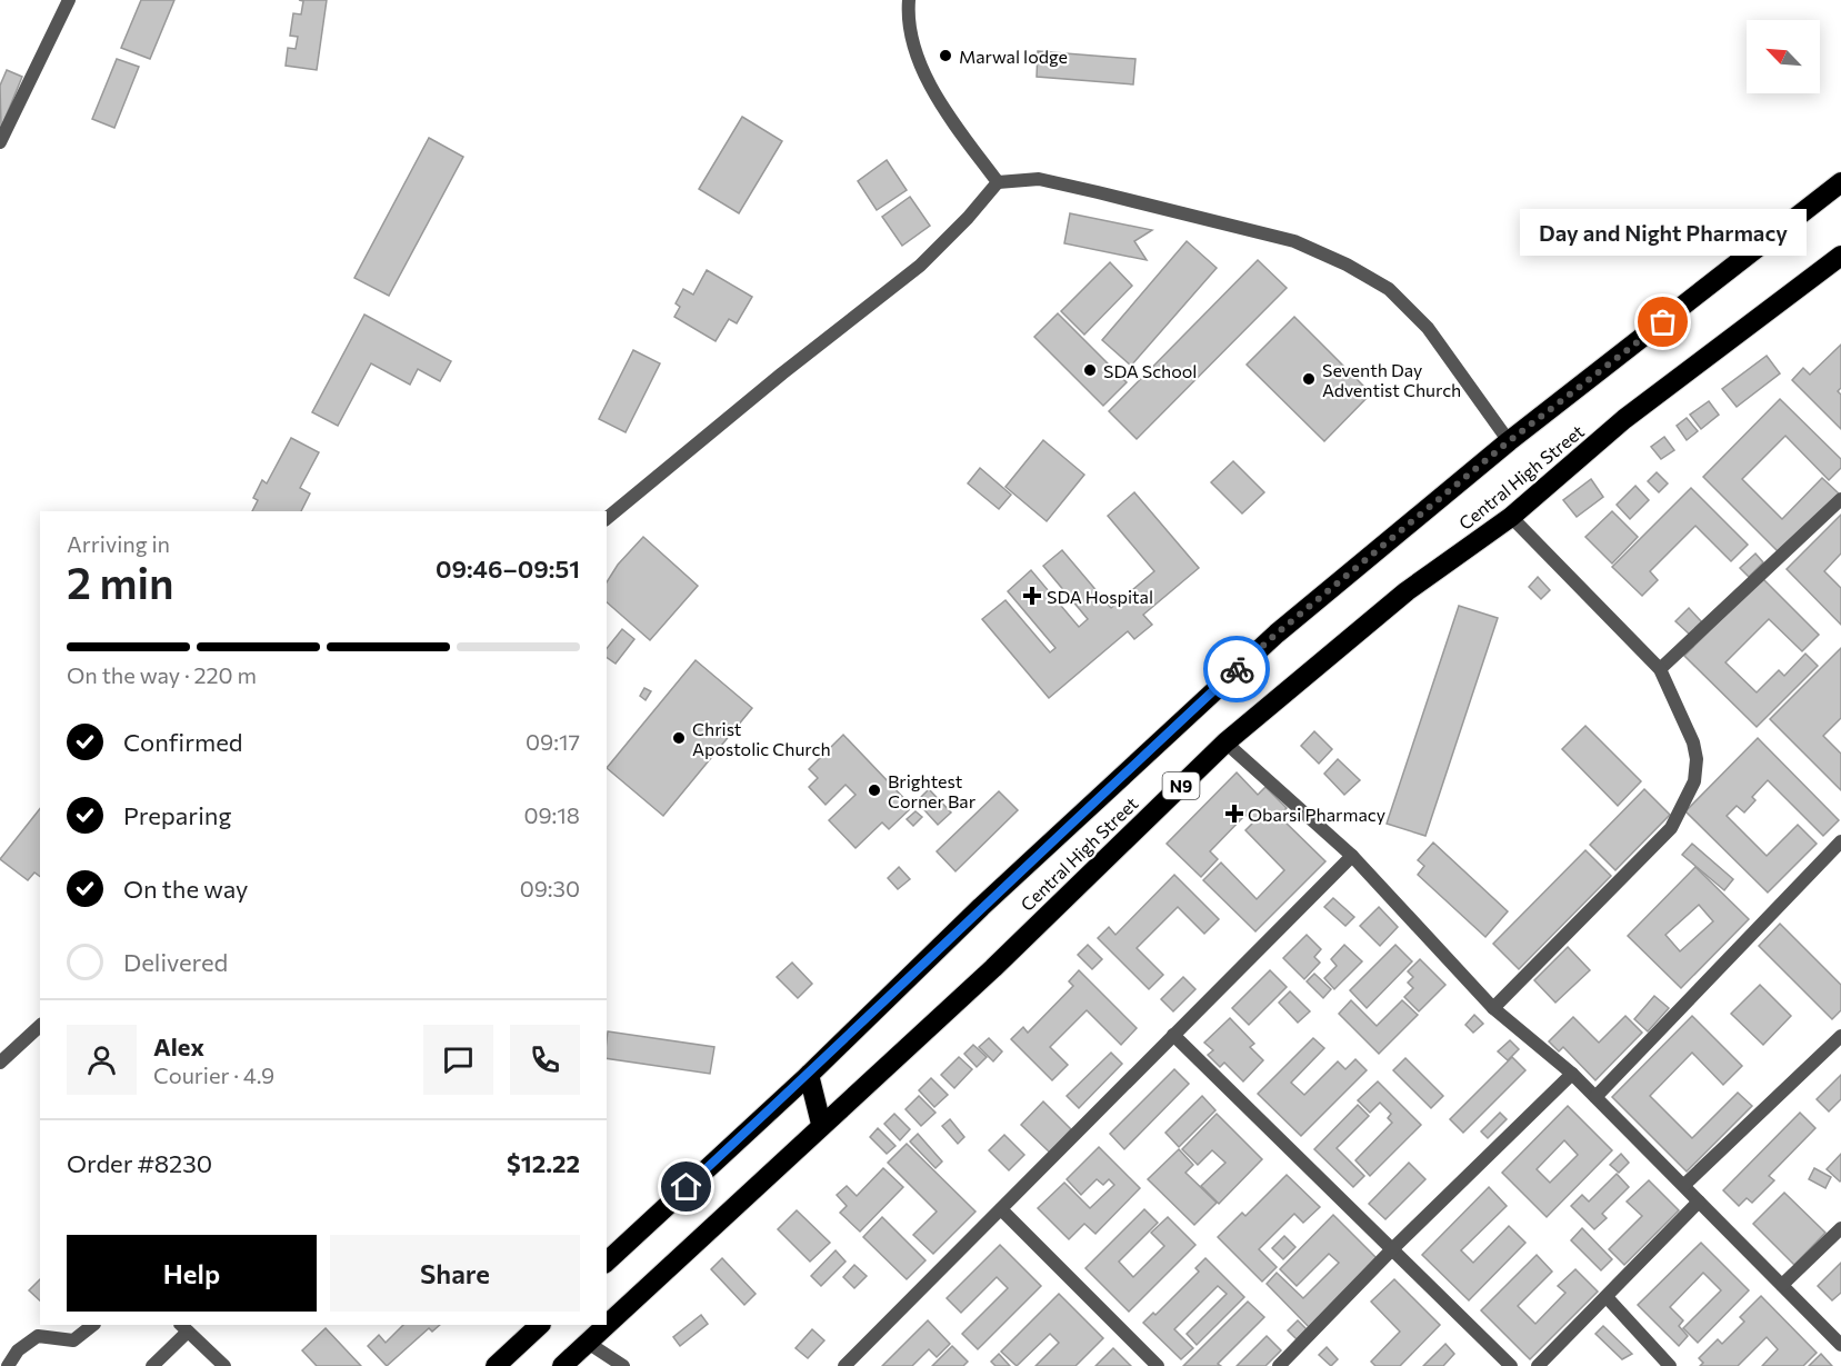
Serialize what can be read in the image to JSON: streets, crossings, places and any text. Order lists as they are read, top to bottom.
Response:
{
  "streets": {
    "highway": ["Central High Street", "N9"]
  },
  "places": {
    "other": [
      "Marwal lodge",
      "Day and Night Pharmacy",
      "SDA School",
      "Seventh Day Adventist Church",
      "Christ Apostolic Church",
      "Brightest Corner Bar"
    ],
    "health": ["SDA Hospital", "Obarsi Pharmacy"]
  },
  "north": "top left",
  "page": {
    "bubble": "Day and Night Pharmacy",
    "heading": ["2 min", "Arriving in", "09:46–09:51"],
    "panel": [
      "Alex",
      "Courier · 4.9",
      "Order #8230",
      "$12.22"
    ],
    "bar": "On the way · 220 m",
    "list": [
      ["Confirmed", "09:17"],
      ["Preparing", "09:18"],
      ["On the way", "09:30"],
      "Delivered"
    ],
    "buttons": ["Help", "Share"]
  }
}
